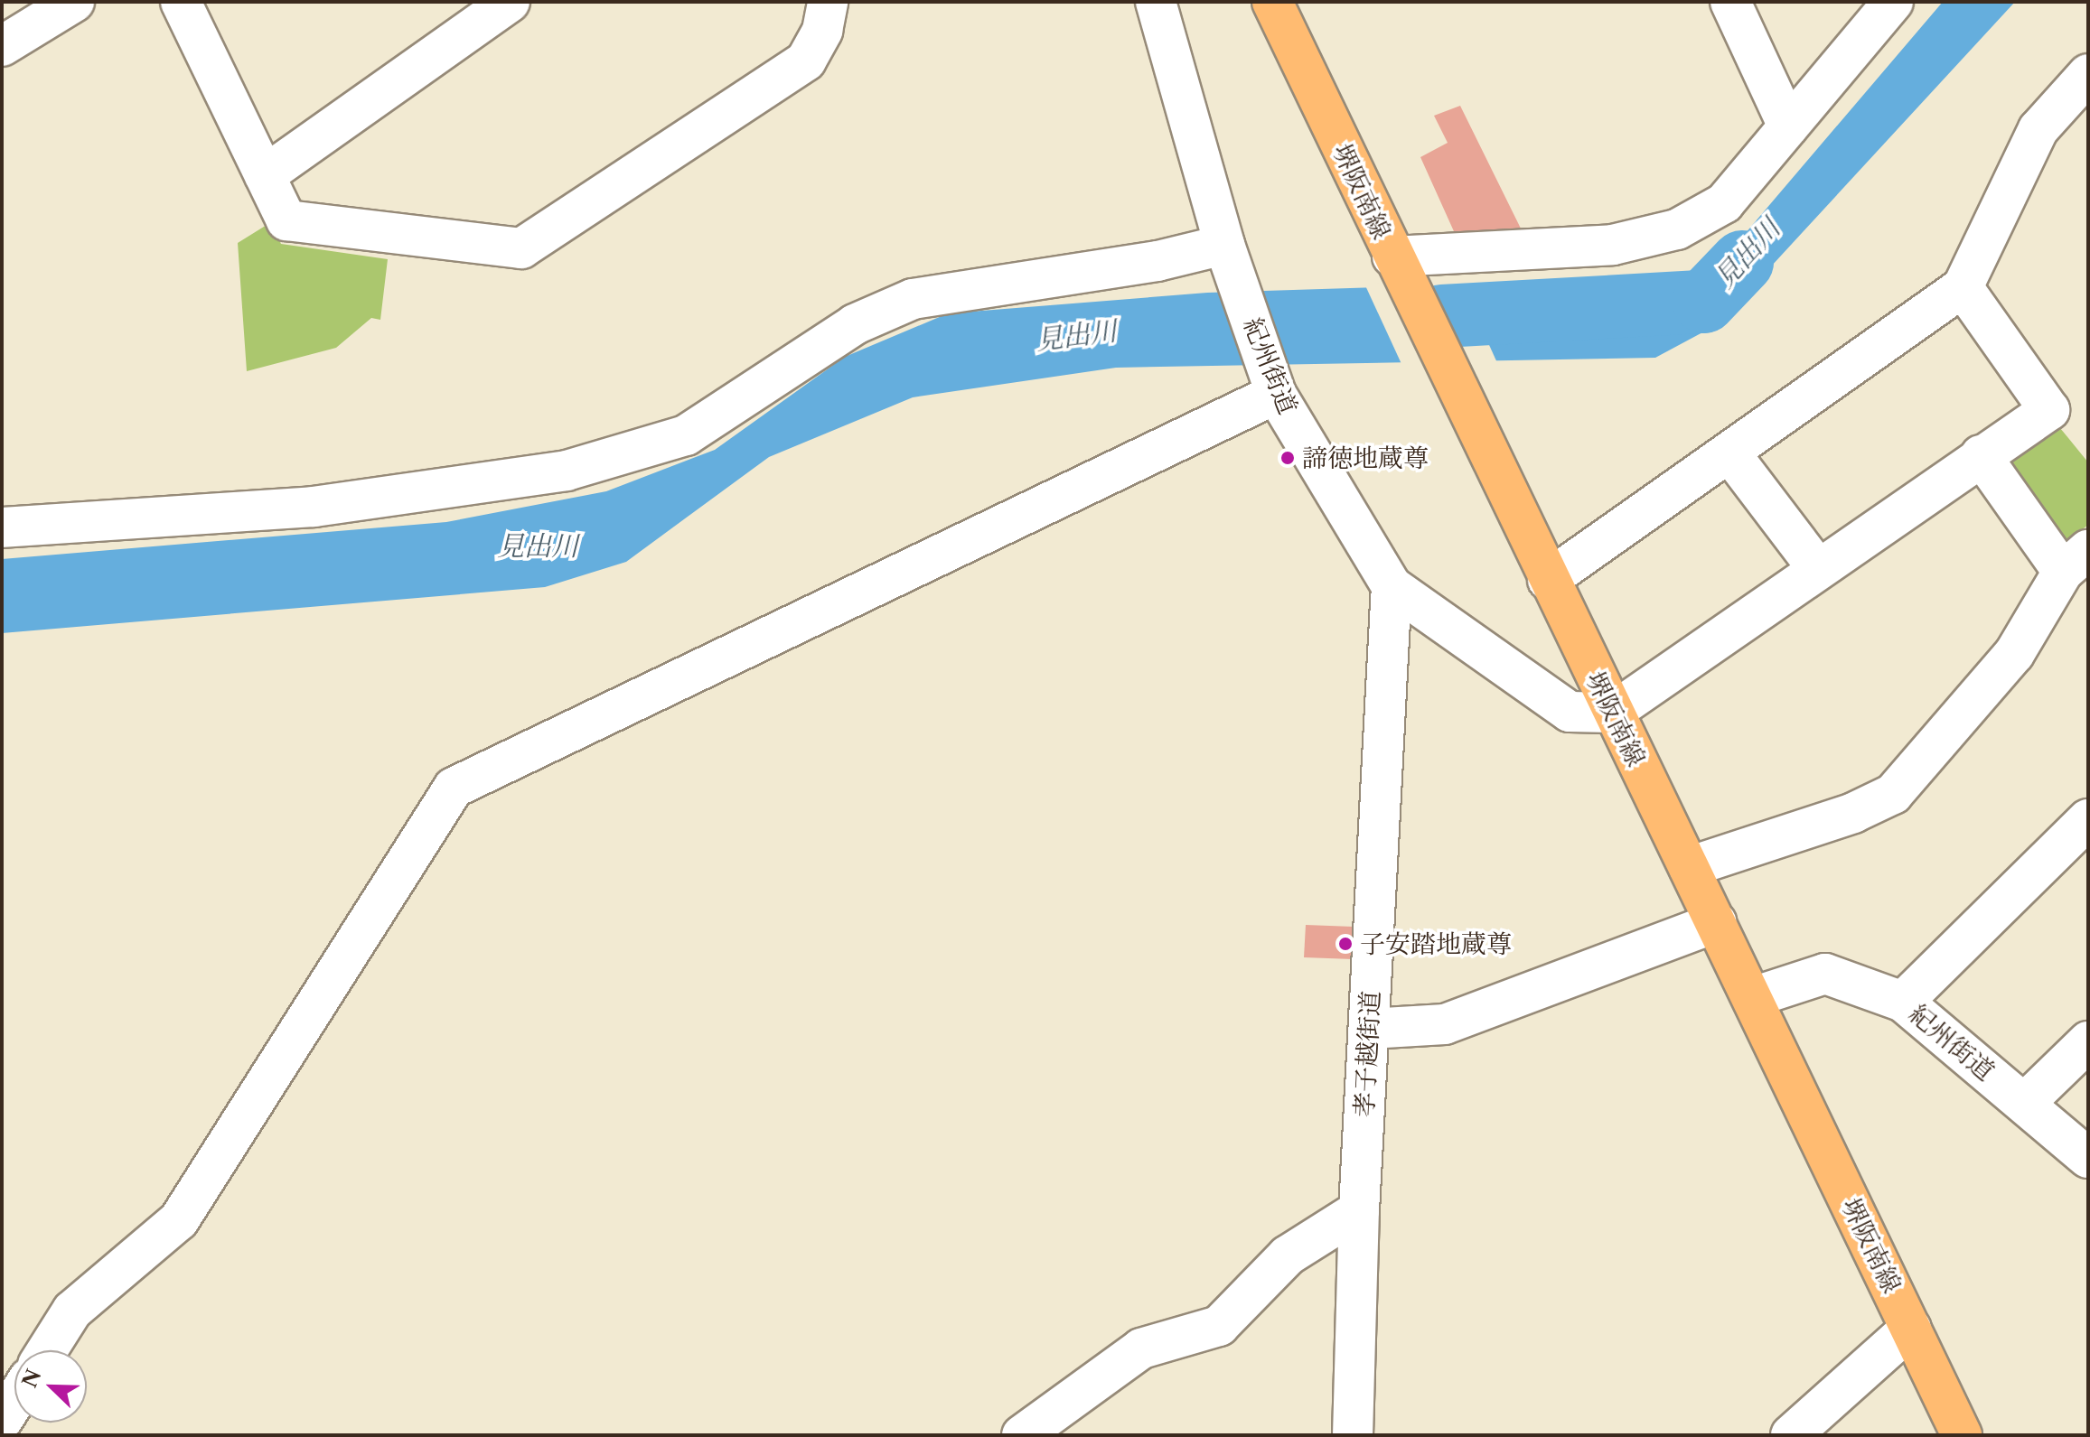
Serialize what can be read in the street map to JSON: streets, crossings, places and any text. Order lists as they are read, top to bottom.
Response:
{
  "streets": {
    "main road": ["堺阪南線"],
    "street": ["紀州街道", "孝子越街道"]
  },
  "crossings": [
    ["堺阪南線", "紀州街道"],
    ["紀州街道", "孝子越街道"]
  ],
  "water": ["見出川"],
  "places": ["諦徳地蔵尊", "子安踏地蔵尊"],
  "north": "top left"
}
